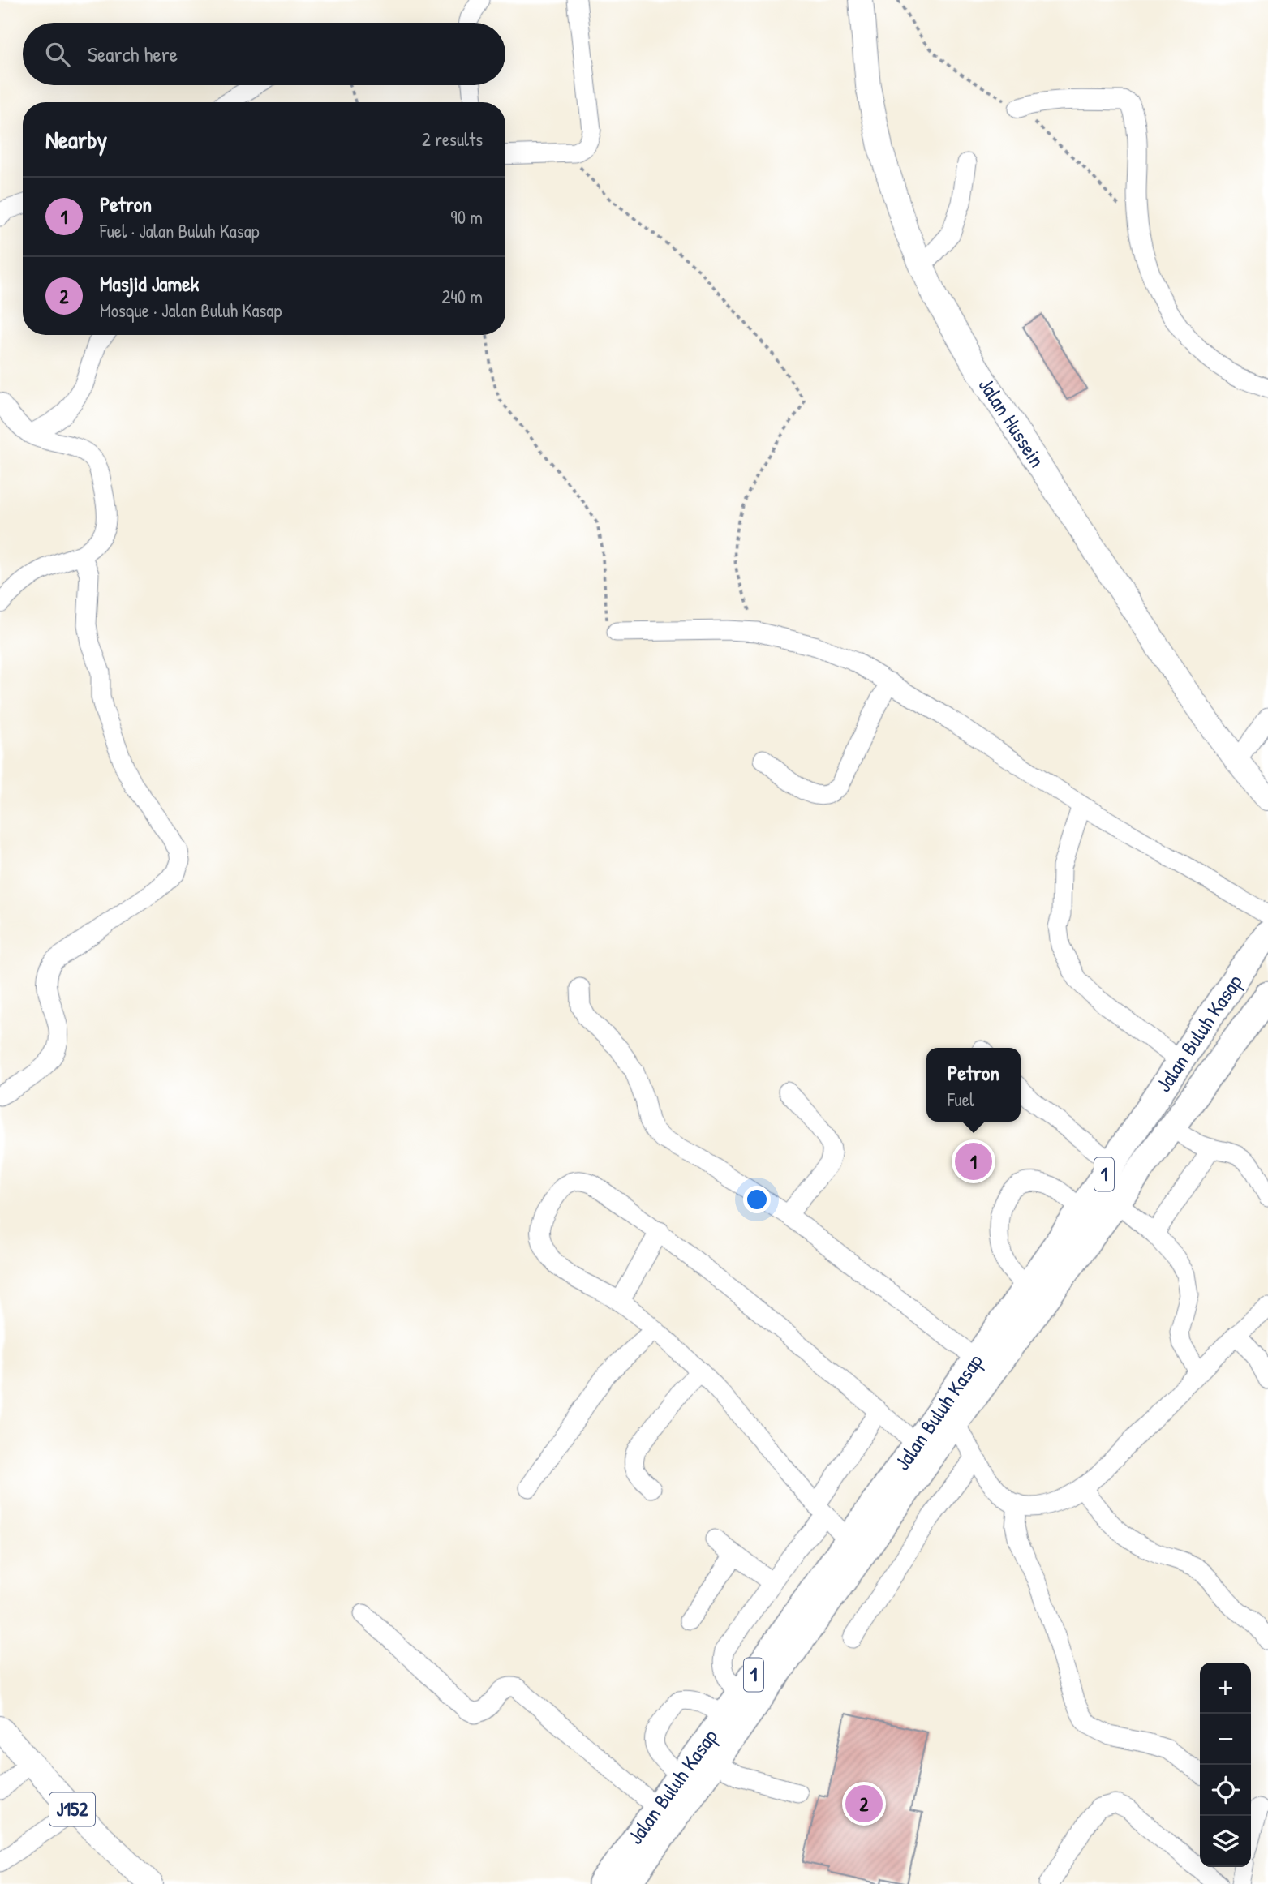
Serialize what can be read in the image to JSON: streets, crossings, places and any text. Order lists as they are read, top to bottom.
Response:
{
  "streets": {
    "highway": ["Jalan Buluh Kasap", "1"],
    "main road": ["Jalan Hussein", "J152"]
  },
  "page": {
    "search": "Search here",
    "heading": ["Nearby", "2 results"],
    "list": [
      {
        "mark": "1",
        "name": "Petron",
        "note": "Fuel · Jalan Buluh Kasap",
        "value": "90 m"
      },
      {
        "mark": "2",
        "name": "Masjid Jamek",
        "note": "Mosque · Jalan Buluh Kasap",
        "value": "240 m"
      }
    ],
    "popup": ["Petron", "Fuel"],
    "pins": ["1", "2"],
    "map_buttons": ["+", "−"]
  }
}
